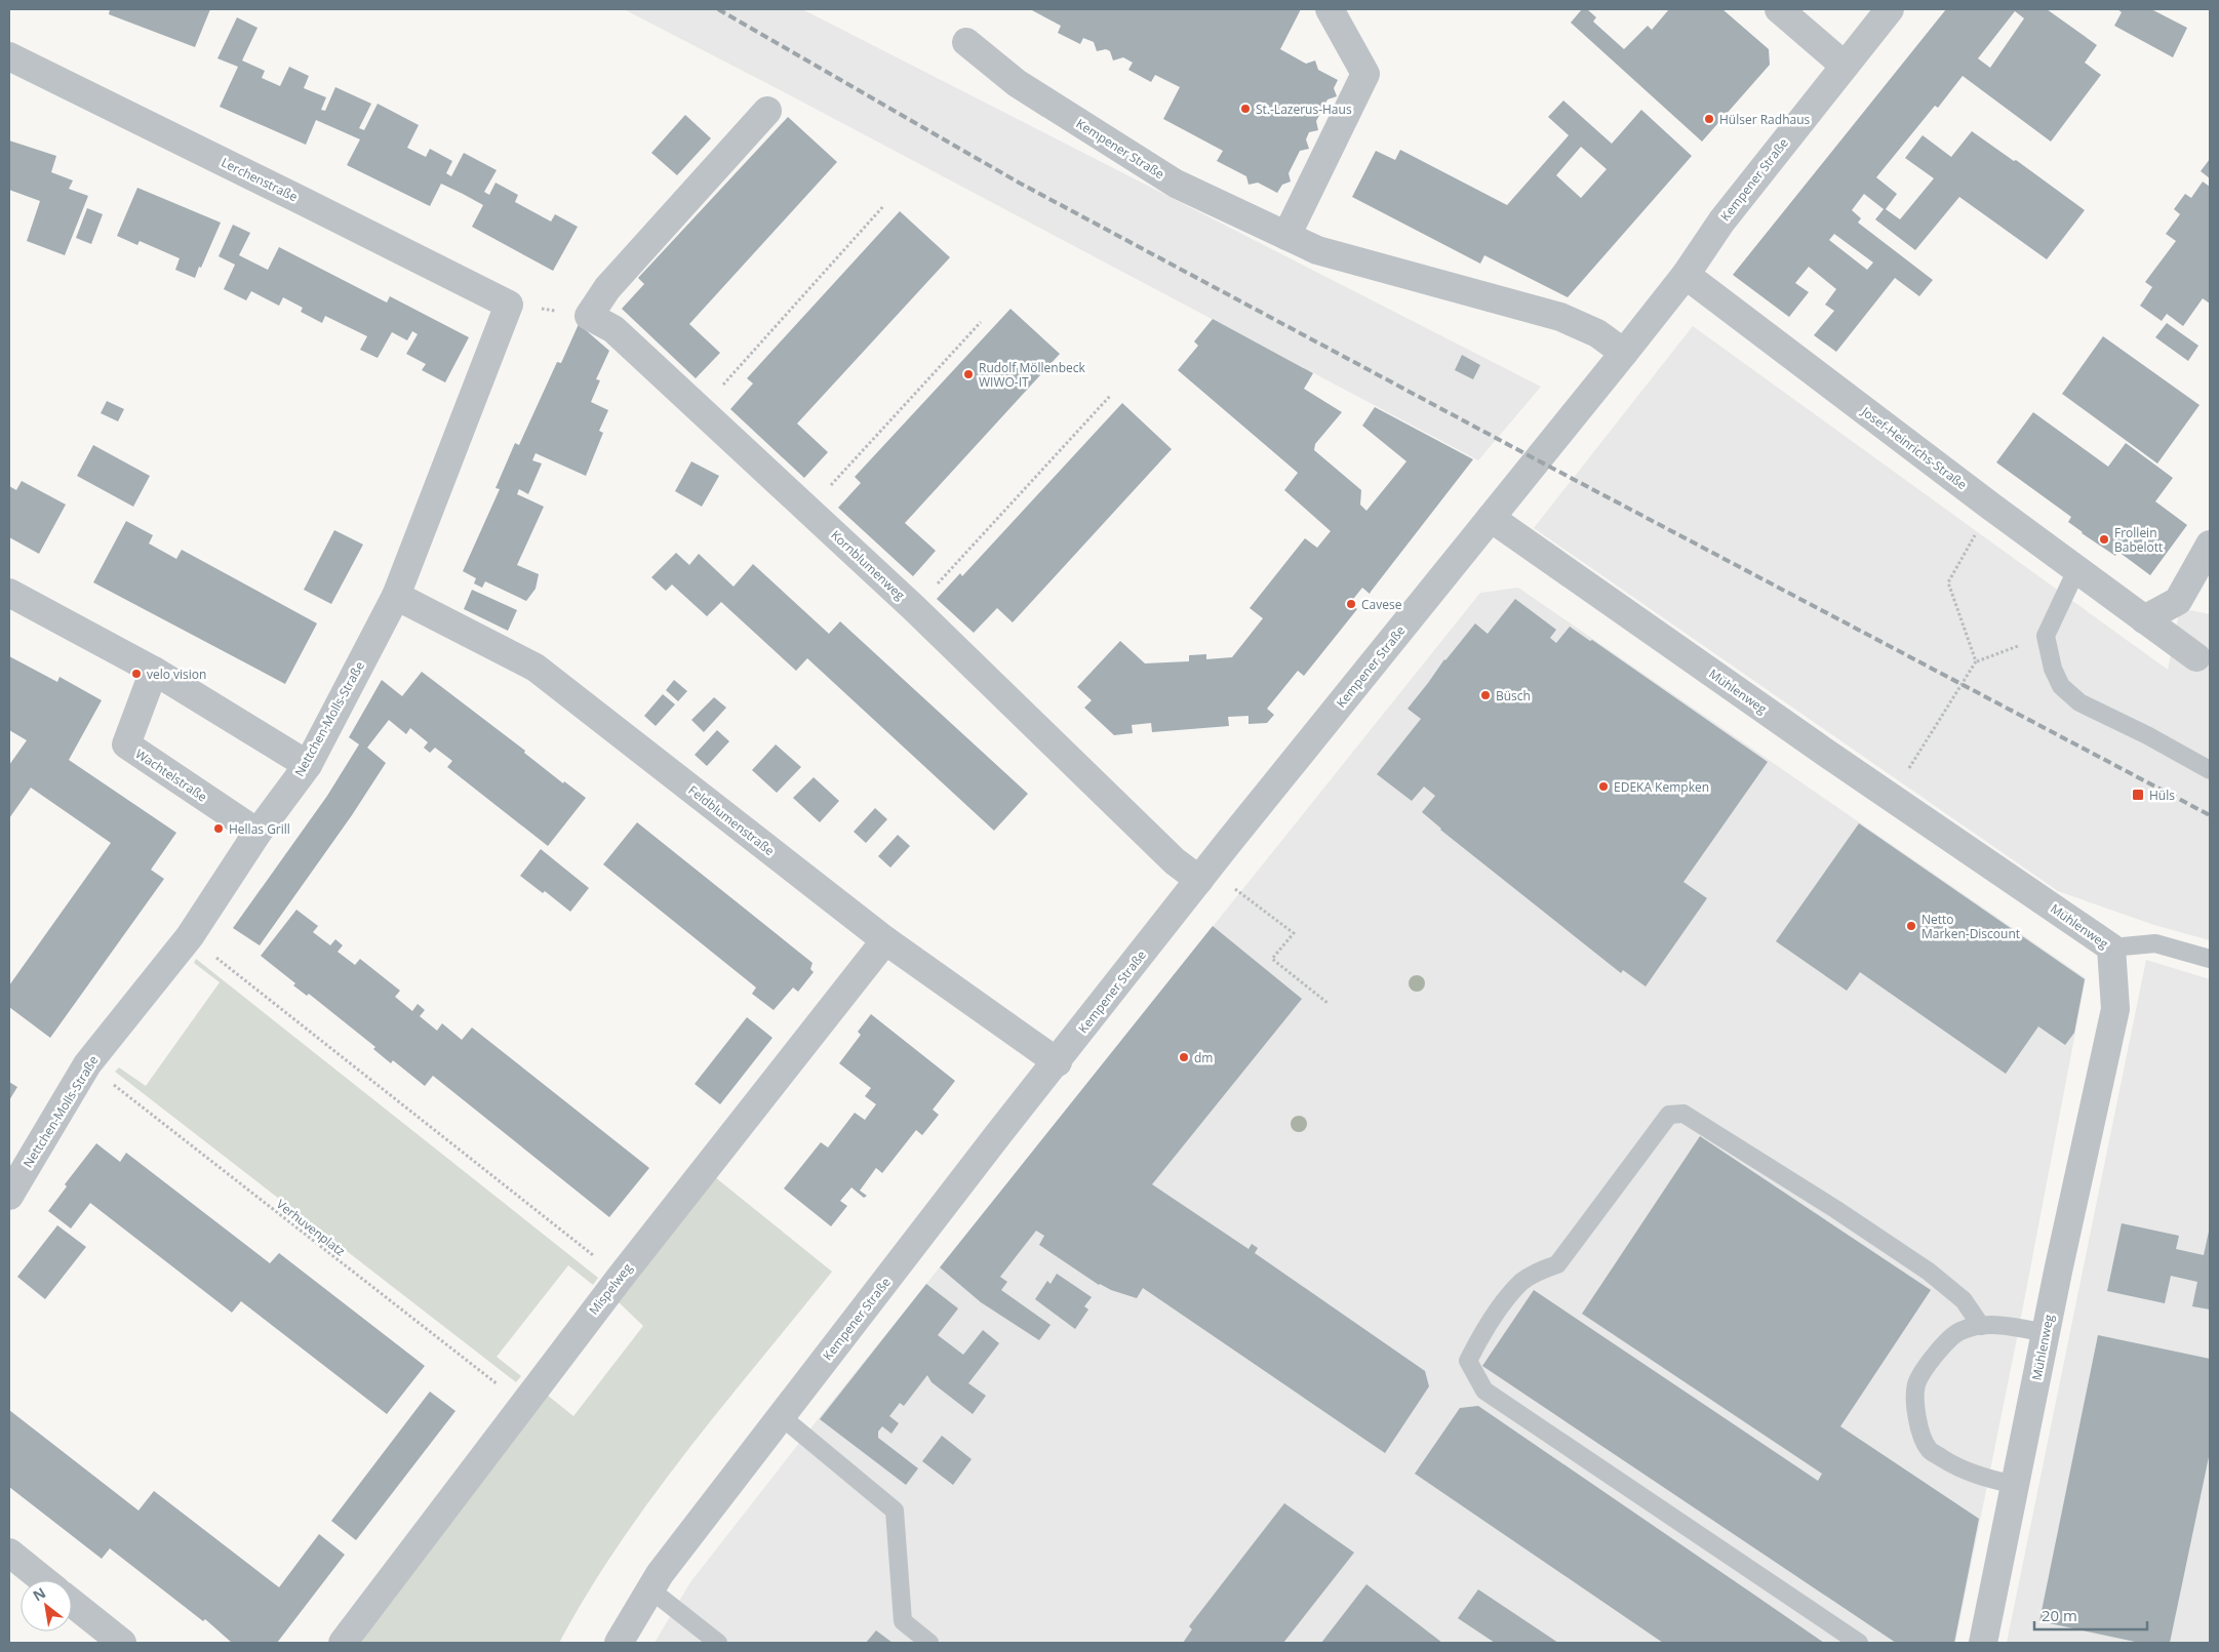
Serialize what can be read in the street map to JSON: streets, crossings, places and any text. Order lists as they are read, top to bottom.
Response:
{
  "streets": {
    "street": [
      "Kempener Straße",
      "Lerchenstraße",
      "Josef-Heinrichs-Straße",
      "Kornblumenweg",
      "Mühlenweg",
      "Nettchen-Molls-Straße",
      "Wachtelstraße",
      "Feldblumenstraße",
      "Mispelweg"
    ],
    "path": ["Verhuvenplatz"]
  },
  "crossings": [
    ["Kempener Straße", "Josef-Heinrichs-Straße"],
    ["Kempener Straße", "Kornblumenweg"],
    ["Kempener Straße", "Mühlenweg"],
    ["Kempener Straße", "Feldblumenstraße"],
    ["Lerchenstraße", "Nettchen-Molls-Straße"],
    ["Nettchen-Molls-Straße", "Wachtelstraße"],
    ["Nettchen-Molls-Straße", "Feldblumenstraße"],
    ["Nettchen-Molls-Straße", "Verhuvenplatz"],
    ["Feldblumenstraße", "Mispelweg"],
    ["Verhuvenplatz", "Mispelweg"]
  ],
  "places": {
    "other": [
      "St.-Lazerus-Haus",
      "Hülser Radhaus",
      "Rudolf Möllenbeck WIWO-IT",
      "Frollein Babelott",
      "Cavese",
      "velo vision",
      "Büsch",
      "EDEKA Kempken",
      "Hellas Grill",
      "Netto Marken-Discount",
      "dm"
    ],
    "transit": ["Hüls"]
  },
  "scale_bar": "20 m",
  "north": "top left"
}
